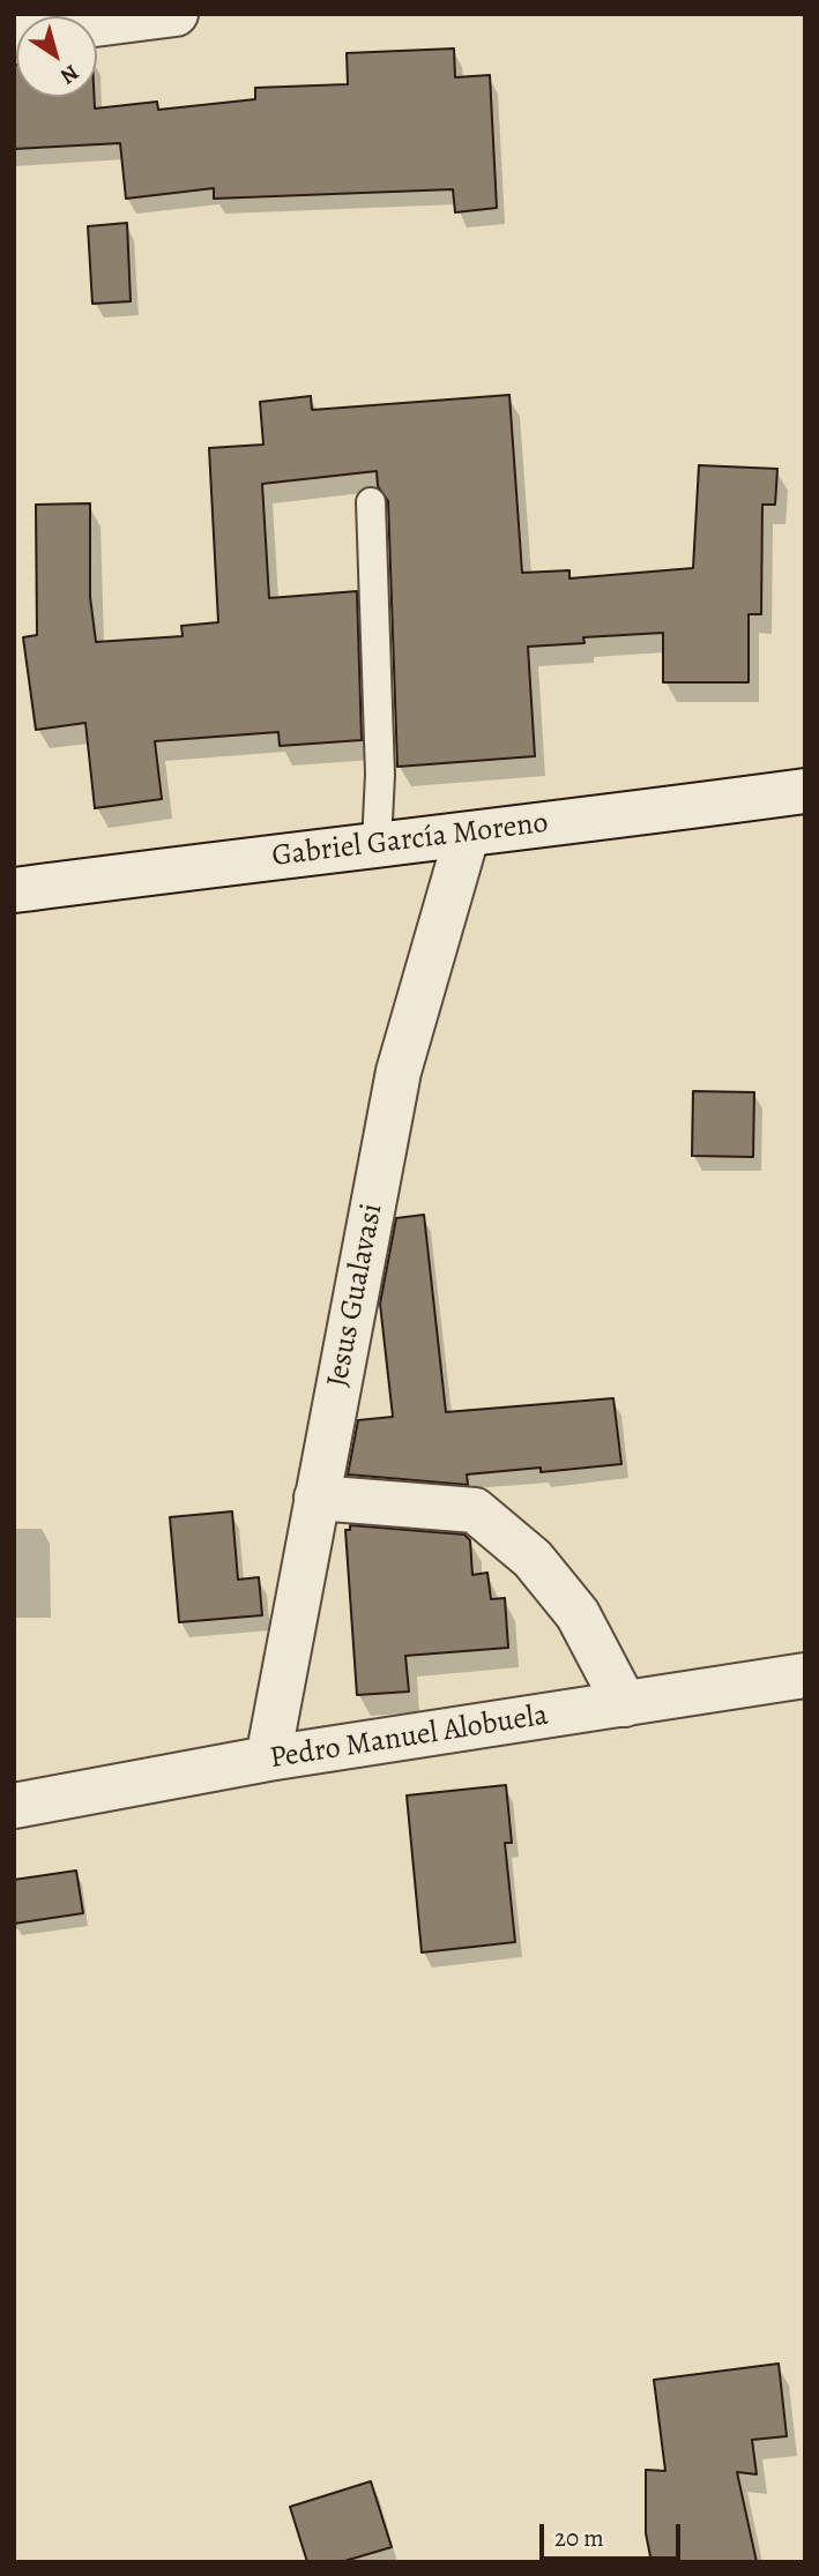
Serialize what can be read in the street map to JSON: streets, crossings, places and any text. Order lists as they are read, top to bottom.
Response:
{
  "streets": {
    "street": ["Gabriel García Moreno", "Jesus Gualavasi", "Pedro Manuel Alobuela"]
  },
  "crossings": [
    ["Gabriel García Moreno", "Jesus Gualavasi"],
    ["Jesus Gualavasi", "Pedro Manuel Alobuela"]
  ],
  "scale_bar": "20 m",
  "north": "bottom right"
}
